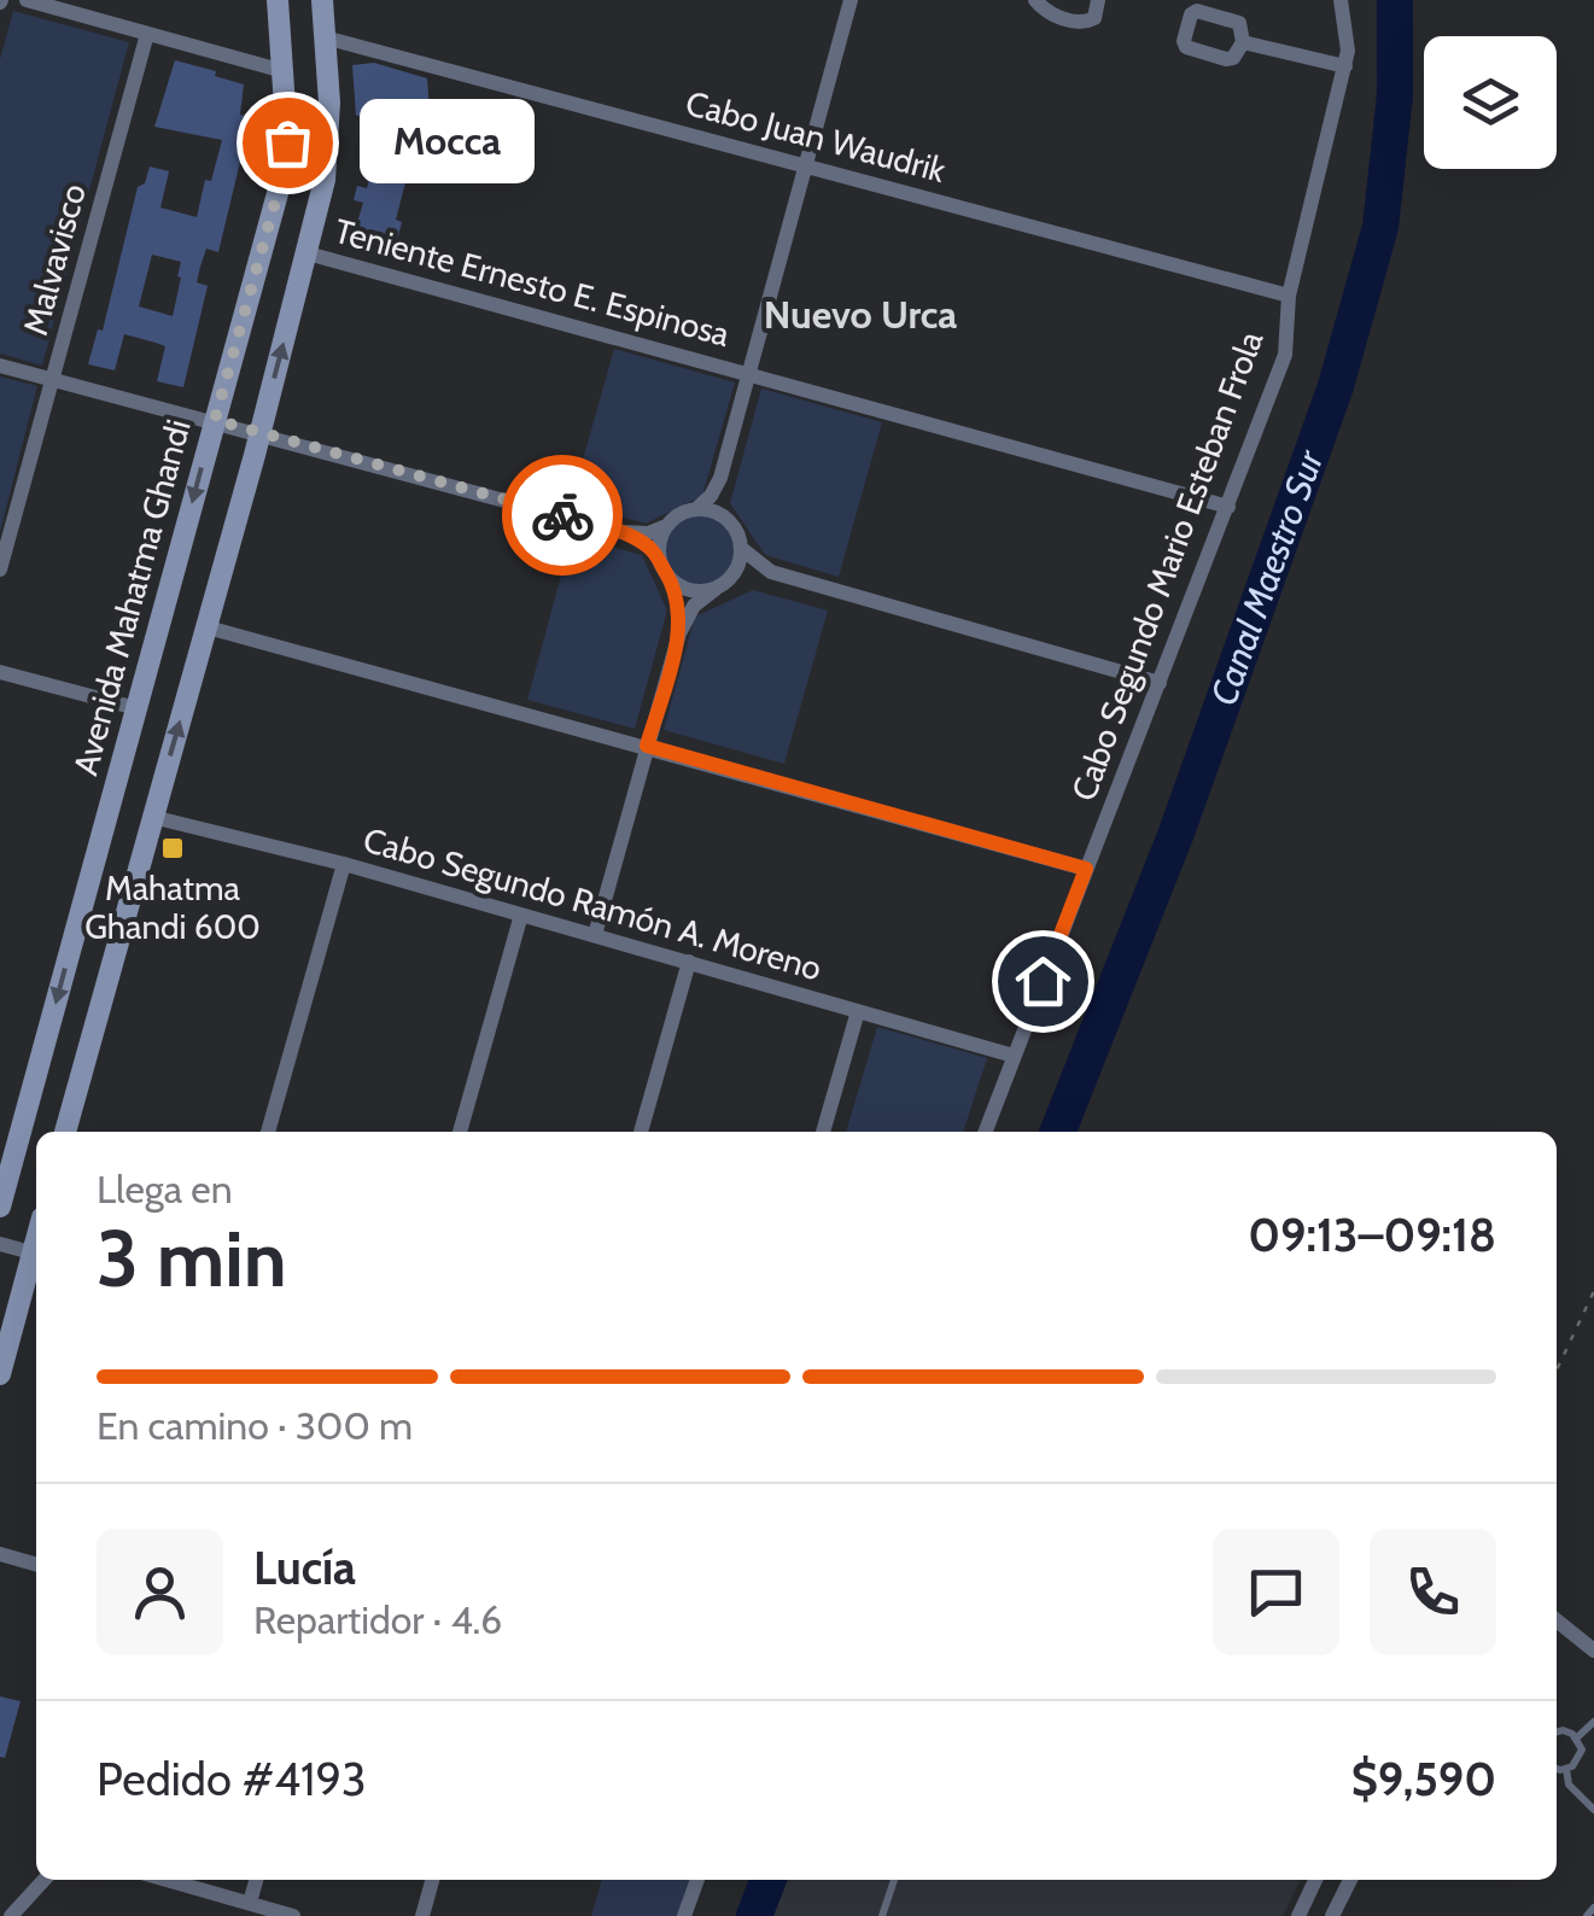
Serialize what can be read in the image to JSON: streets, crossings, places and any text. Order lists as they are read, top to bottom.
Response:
{
  "streets": {
    "main road": ["Avenida Mahatma Ghandi"],
    "street": [
      "Cabo Juan Waudrik",
      "Malvavisco",
      "Teniente Ernesto E. Espinosa",
      "Cabo Segundo Mario Esteban Frola",
      "Cabo Segundo Ramón A. Moreno"
    ]
  },
  "crossings": [
    ["Cabo Juan Waudrik", "Cabo Segundo Mario Esteban Frola"],
    ["Teniente Ernesto E. Espinosa", "Cabo Segundo Mario Esteban Frola"],
    ["Cabo Segundo Mario Esteban Frola", "Cabo Segundo Ramón A. Moreno"]
  ],
  "districts": ["Nuevo Urca"],
  "water": ["Canal Maestro Sur"],
  "places": {
    "other": ["Mocca"],
    "transit": ["Mahatma Ghandi 600"]
  },
  "page": {
    "bubble": "Mocca",
    "heading": ["3 min", "Llega en", "09:13–09:18"],
    "panel": [
      "Lucía",
      "Repartidor · 4.6",
      "Pedido #4193",
      "$9,590"
    ],
    "bar": "En camino · 300 m"
  }
}
